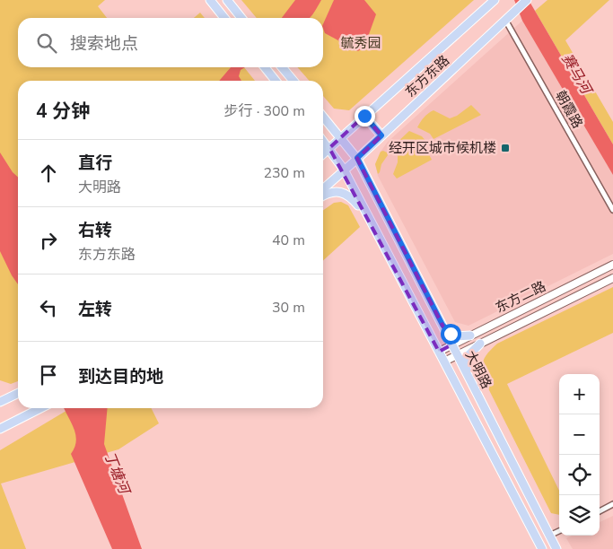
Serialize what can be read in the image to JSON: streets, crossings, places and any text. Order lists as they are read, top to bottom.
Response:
{
  "streets": {
    "main road": ["东方东路", "东方二路", "大明路"],
    "street": ["朝霞路"]
  },
  "crossings": [
    ["东方东路", "朝霞路"],
    ["东方东路", "大明路"],
    ["东方二路", "大明路"]
  ],
  "water": ["赛马河", "丁塘河"],
  "parks": ["毓秀园"],
  "places": {
    "transit": ["经开区城市候机楼"]
  },
  "page": {
    "search": "搜索地点",
    "heading": ["4 分钟", "步行 · 300 m"],
    "list": [
      ["直行", "大明路", "230 m"],
      ["右转", "东方东路", "40 m"],
      ["左转", "30 m"],
      "到达目的地"
    ],
    "map_buttons": ["+", "−"]
  }
}
